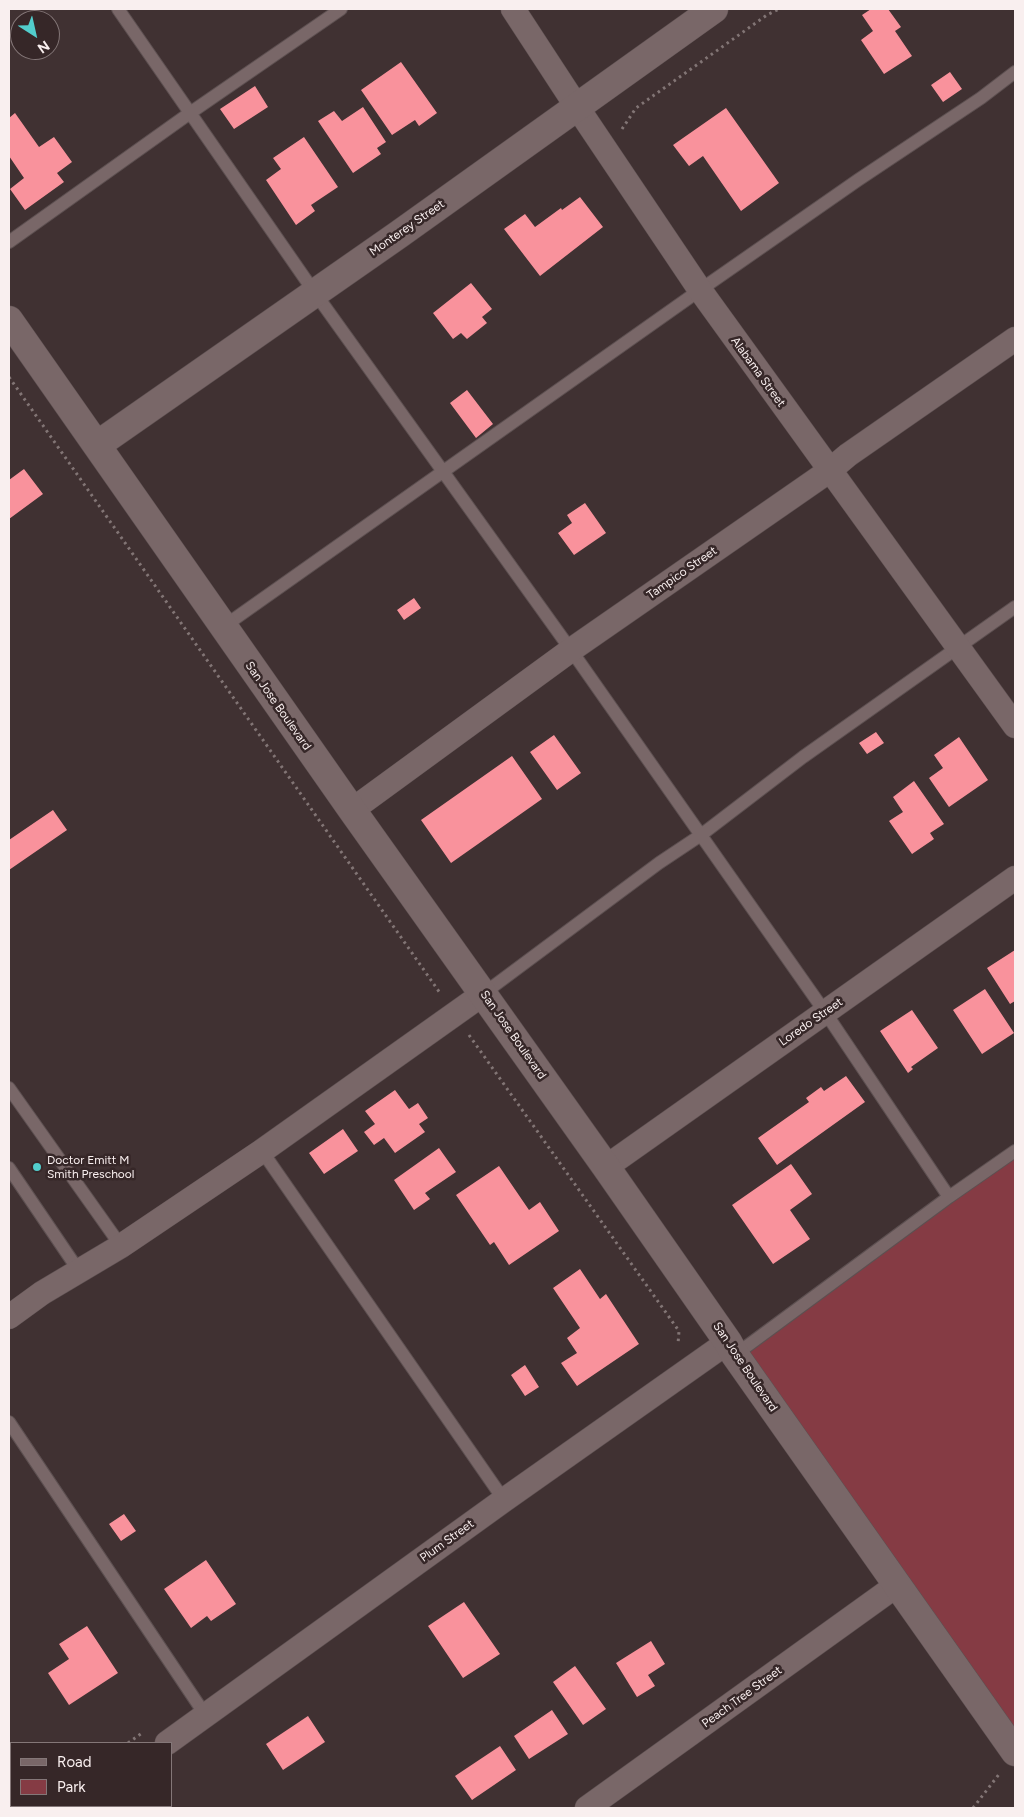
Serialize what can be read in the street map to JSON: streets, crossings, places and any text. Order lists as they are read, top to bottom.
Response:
{
  "streets": {
    "street": [
      "Monterey Street",
      "Alabama Street",
      "Tampico Street",
      "San Jose Boulevard",
      "Loredo Street",
      "Plum Street",
      "Peach Tree Street"
    ]
  },
  "crossings": [
    ["Monterey Street", "Alabama Street"],
    ["Monterey Street", "San Jose Boulevard"],
    ["Alabama Street", "Tampico Street"],
    ["Tampico Street", "San Jose Boulevard"],
    ["San Jose Boulevard", "Loredo Street"],
    ["San Jose Boulevard", "Plum Street"],
    ["San Jose Boulevard", "Peach Tree Street"]
  ],
  "places": ["Doctor Emitt M Smith Preschool"],
  "legend": ["Road", "Park"],
  "north": "bottom right"
}
